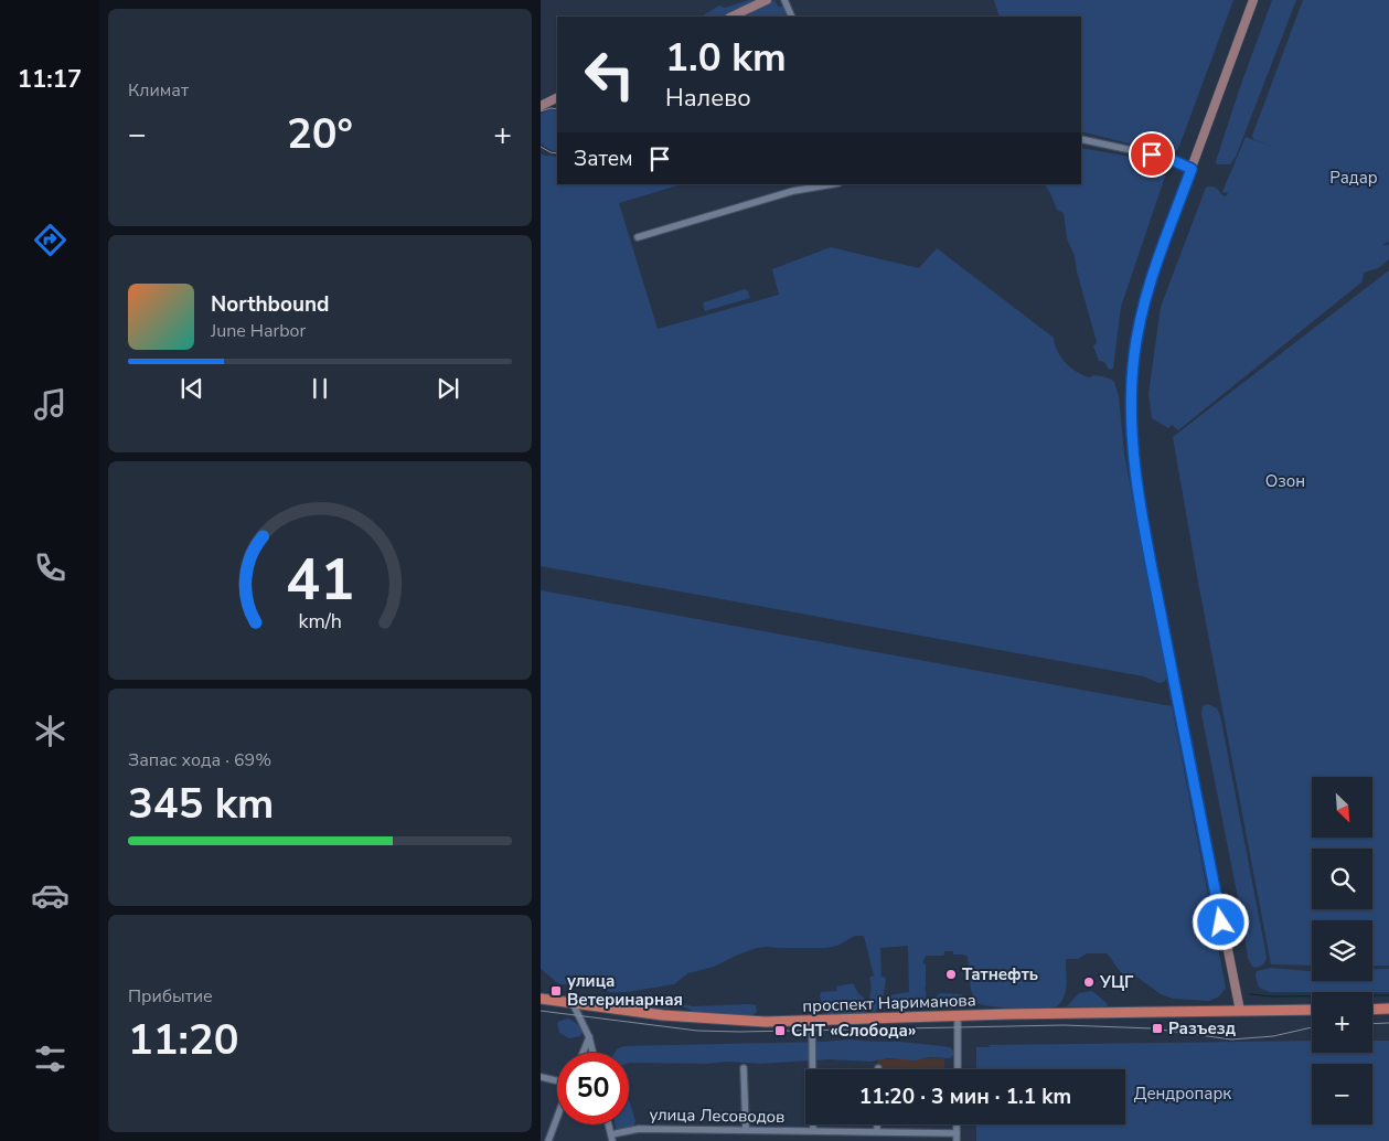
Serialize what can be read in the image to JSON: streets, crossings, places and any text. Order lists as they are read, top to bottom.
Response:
{
  "streets": {
    "main road": ["проспект Нариманова"],
    "street": ["улица Лесоводов"]
  },
  "parks": ["Радар", "Озон", "Дендропарк"],
  "places": {
    "other": ["Татнефть", "УЦГ"],
    "transit": ["улица Ветеринарная", "Разъезд", "СНТ «Слобода»"]
  },
  "north": "bottom right",
  "page": {
    "tabs": "11:17",
    "tile": [
      "Климат",
      ["Запас хода · 69%", "345 km"],
      ["Прибытие", "11:20"]
    ],
    "turn": ["1.0 km", "Налево"],
    "heat": ["−", "20°", "+"],
    "then": "Затем",
    "song": ["Northbound", "June Harbor"],
    "map_buttons": ["+", "−"],
    "limit": "50",
    "trip": "11:20 · 3 мин · 1.1 km",
    "gauge": ["41", "km/h"]
  }
}
